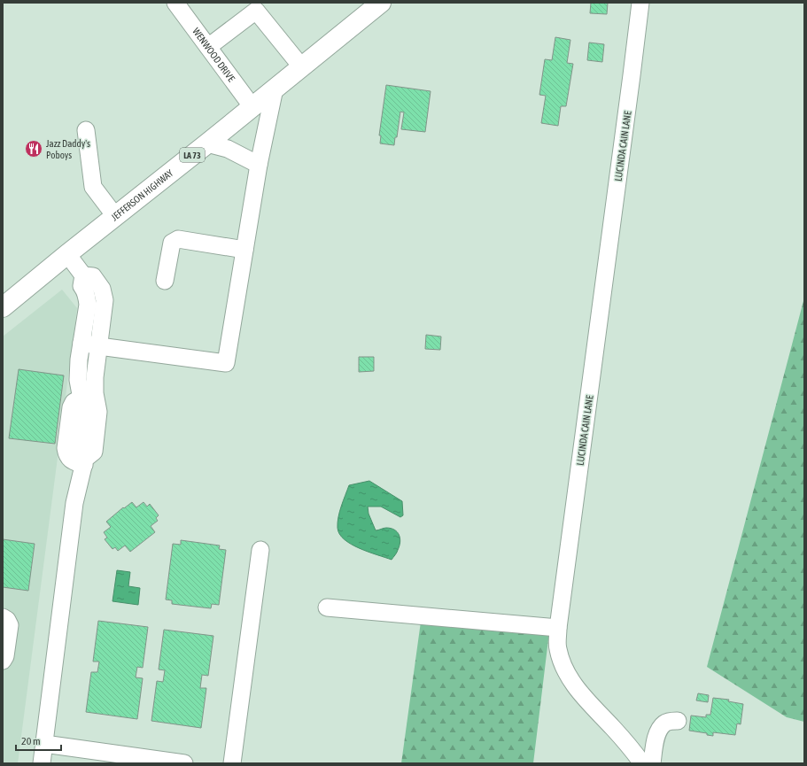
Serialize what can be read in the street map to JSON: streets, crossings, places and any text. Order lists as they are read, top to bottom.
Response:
{
  "streets": {
    "main road": ["LA 73", "JEFFERSON HIGHWAY"],
    "street": ["WENWOOD DRIVE", "LUCINDA CAIN LANE"]
  },
  "crossings": [
    ["WENWOOD DRIVE", "JEFFERSON HIGHWAY"]
  ],
  "places": {
    "restaurant": ["Jazz Daddy's Poboys"]
  },
  "scale_bar": "20 m"
}
